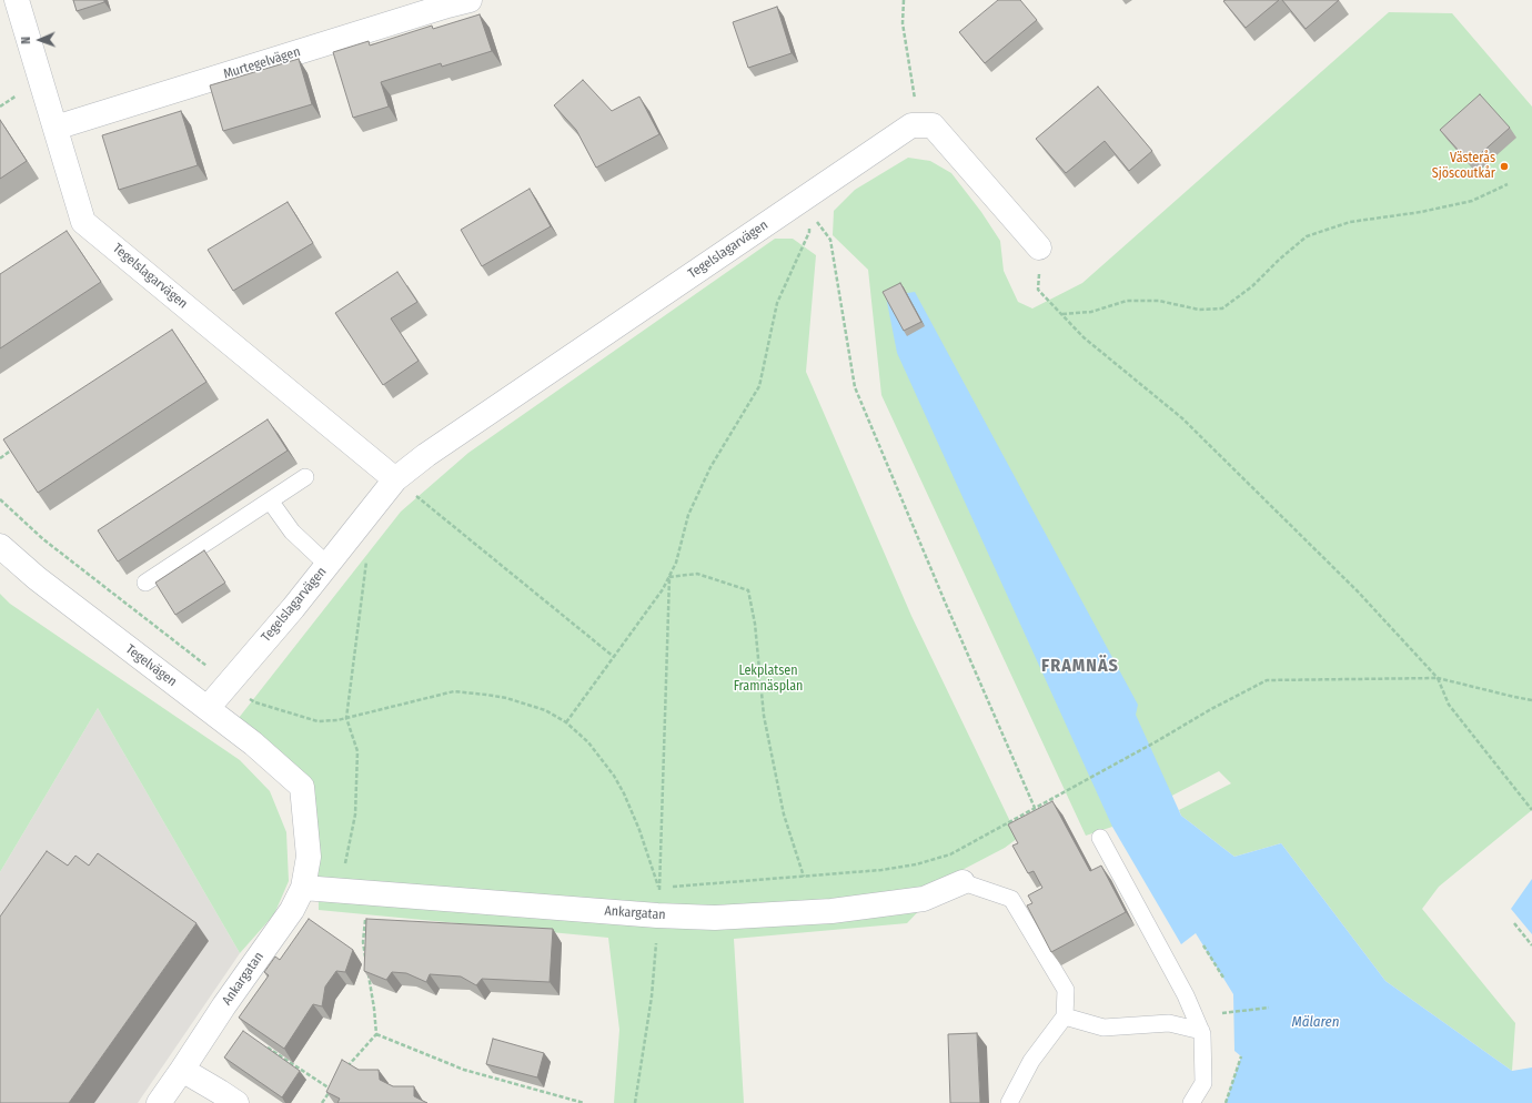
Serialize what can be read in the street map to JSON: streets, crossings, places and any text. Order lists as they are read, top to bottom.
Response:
{
  "streets": {
    "street": [
      "Murtegelvägen",
      "Tegelslagarvägen",
      "Tegelvägen",
      "Ankargatan"
    ]
  },
  "crossings": [
    ["Murtegelvägen", "Tegelslagarvägen"],
    ["Tegelslagarvägen", "Tegelvägen"],
    ["Tegelvägen", "Ankargatan"]
  ],
  "districts": ["FRAMNÄS"],
  "water": ["Mälaren"],
  "parks": ["Lekplatsen Framnäsplan"],
  "places": ["Västerås Sjöscoutkår"],
  "north": "left"
}
